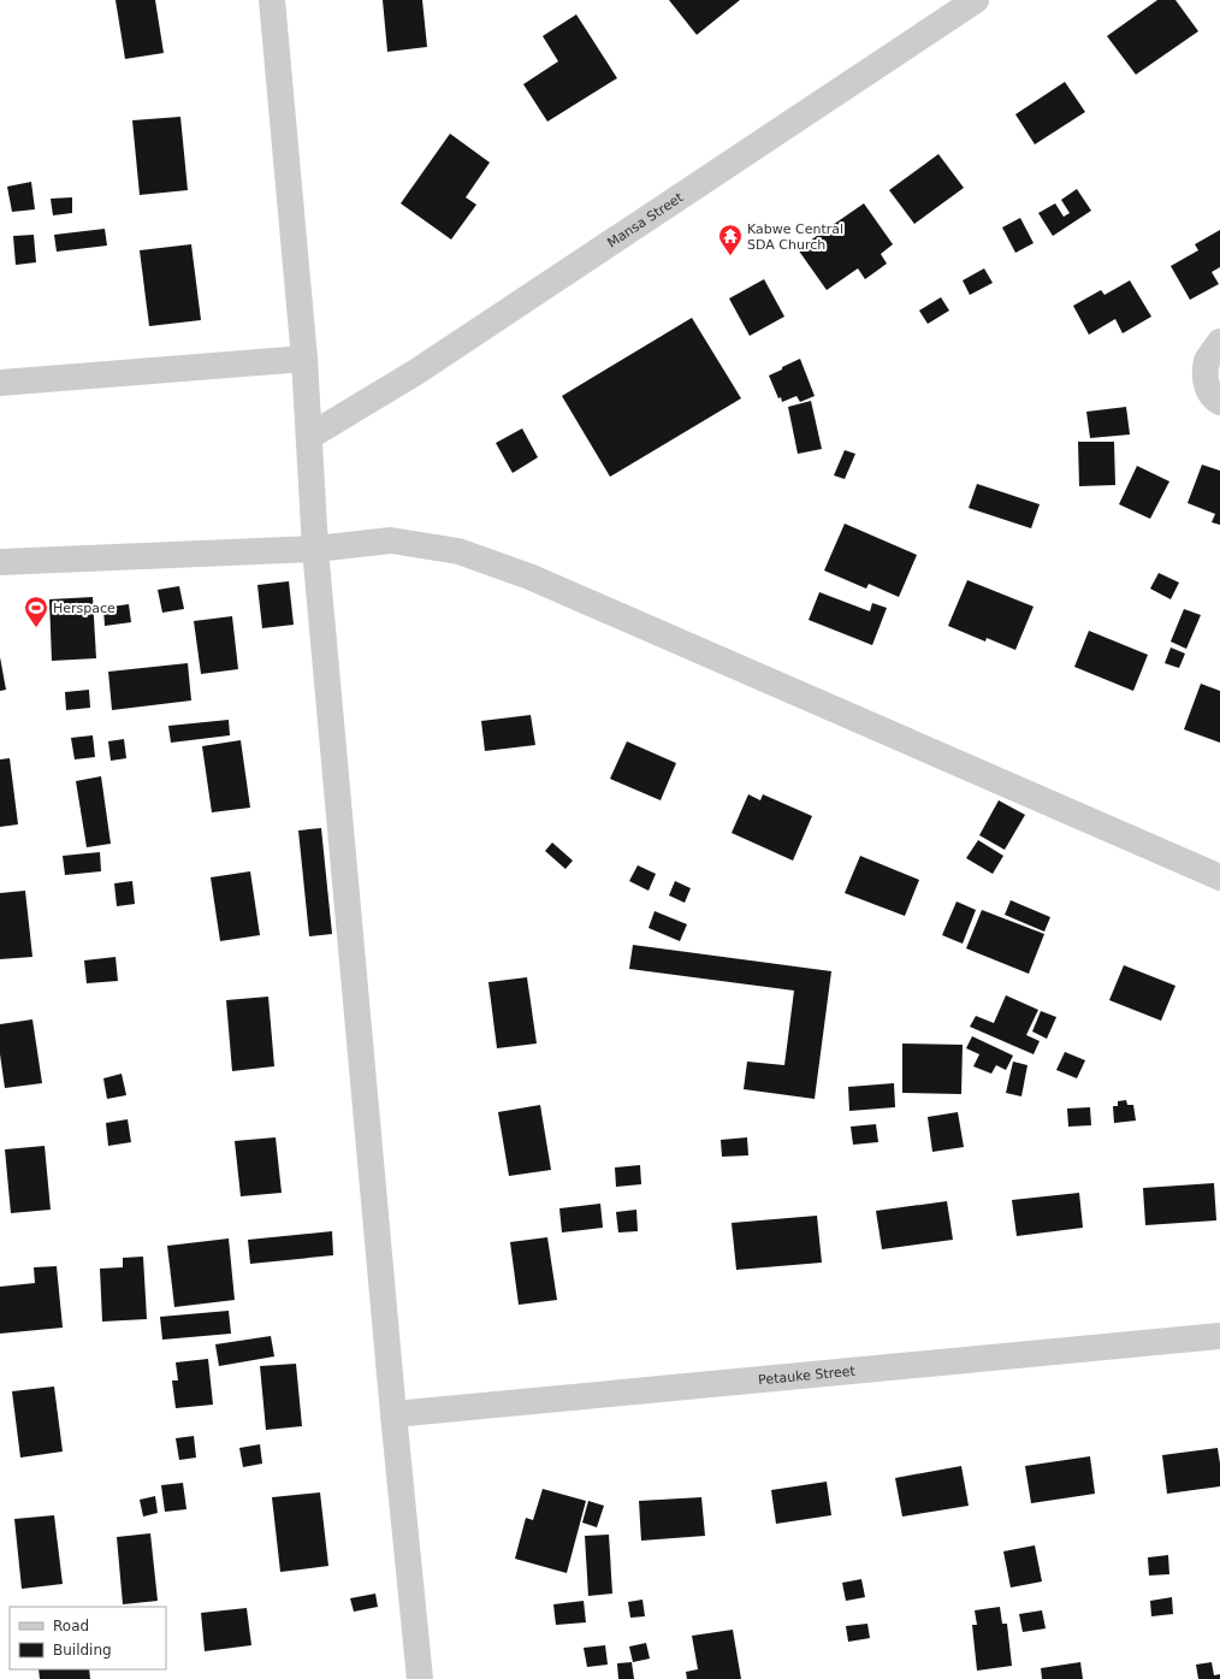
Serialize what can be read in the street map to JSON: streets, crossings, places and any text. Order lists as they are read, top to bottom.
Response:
{
  "streets": {
    "street": ["Mansa Street", "Petauke Street"]
  },
  "places": {
    "temple": ["Kabwe Central SDA Church"],
    "sports": ["Herspace"]
  },
  "legend": ["Road", "Building"]
}
